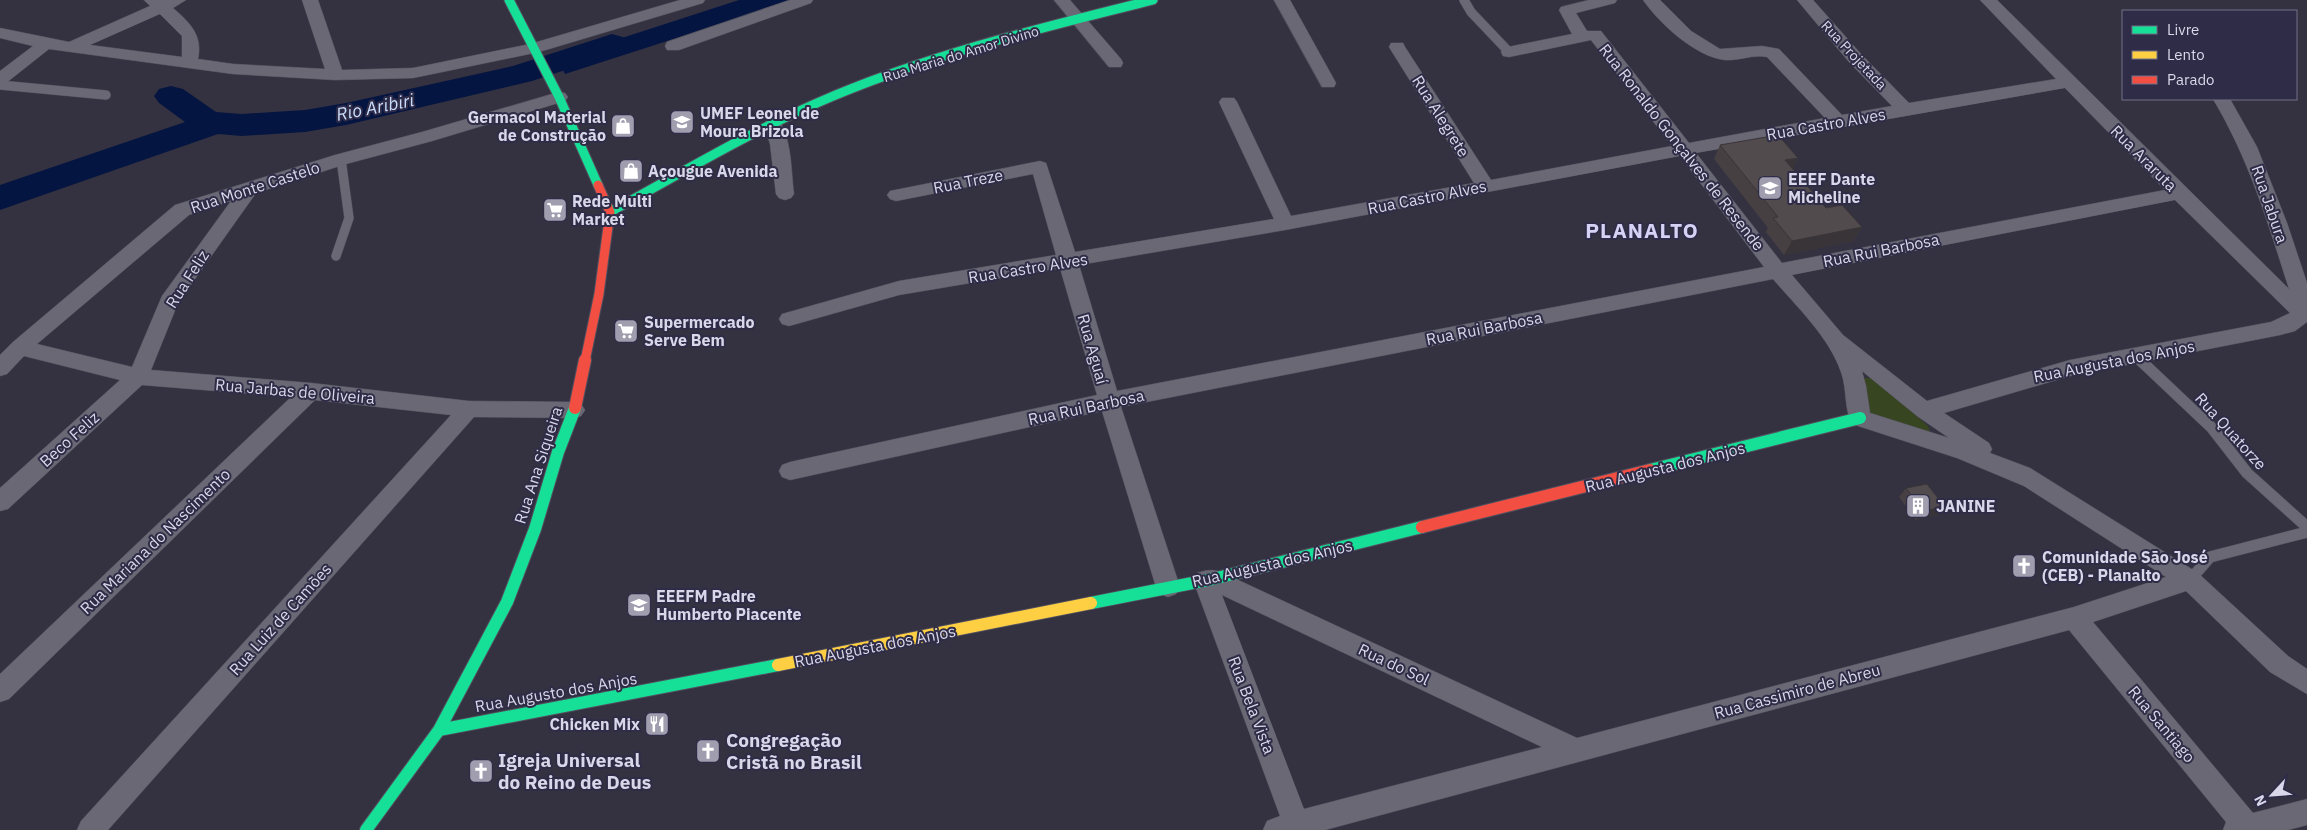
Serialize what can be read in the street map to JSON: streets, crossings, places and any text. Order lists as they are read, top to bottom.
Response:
{
  "streets": {
    "street": [
      "Rua Maria do Amor Divino",
      "Rua Projetada",
      "Rua Alegrete",
      "Rua Castro Alves",
      "Rua Ronaldo Gonçalves de Resende",
      "Rua Araruta",
      "Rua Treze",
      "Rua Monte Castelo",
      "Rua Jabura",
      "Rua Rui Barbosa",
      "Rua Feliz",
      "Rua Aguaí",
      "Rua Augusta dos Anjos",
      "Rua Jarbas de Oliveira",
      "Beco Feliz",
      "Rua Ana Siqueira",
      "Rua Mariana do Nascimento",
      "Rua Luiz de Camões",
      "Rua do Sol",
      "Rua Cassimiro de Abreu",
      "Rua Augusto dos Anjos",
      "Rua Bela Vista",
      "Rua Santiago"
    ],
    "lane": ["Rua Quatorze"]
  },
  "crossings": [
    ["Rua Maria do Amor Divino", "Rua Ana Siqueira"],
    ["Rua Projetada", "Rua Castro Alves"],
    ["Rua Alegrete", "Rua Castro Alves"],
    ["Rua Castro Alves", "Rua Ronaldo Gonçalves de Resende"],
    ["Rua Castro Alves", "Rua Araruta"],
    ["Rua Castro Alves", "Rua Aguaí"],
    ["Rua Ronaldo Gonçalves de Resende", "Rua Rui Barbosa"],
    ["Rua Ronaldo Gonçalves de Resende", "Rua Augusta dos Anjos"],
    ["Rua Ronaldo Gonçalves de Resende", "Rua Cassimiro de Abreu"],
    ["Rua Araruta", "Rua Jabura"],
    ["Rua Araruta", "Rua Rui Barbosa"],
    ["Rua Araruta", "Rua Augusta dos Anjos"],
    ["Rua Treze", "Rua Aguaí"],
    ["Rua Monte Castelo", "Rua Feliz"],
    ["Rua Monte Castelo", "Rua Jarbas de Oliveira"],
    ["Rua Jabura", "Rua Augusta dos Anjos"],
    ["Rua Rui Barbosa", "Rua Aguaí"],
    ["Rua Feliz", "Rua Jarbas de Oliveira"],
    ["Rua Feliz", "Beco Feliz"],
    ["Rua Aguaí", "Rua Augusta dos Anjos"],
    ["Rua Augusta dos Anjos", "Rua Quatorze"],
    ["Rua Augusta dos Anjos", "Rua do Sol"],
    ["Rua Augusta dos Anjos", "Rua Augusto dos Anjos"],
    ["Rua Augusta dos Anjos", "Rua Bela Vista"],
    ["Rua Jarbas de Oliveira", "Beco Feliz"],
    ["Rua Jarbas de Oliveira", "Rua Ana Siqueira"],
    ["Rua Jarbas de Oliveira", "Rua Mariana do Nascimento"],
    ["Rua Jarbas de Oliveira", "Rua Luiz de Camões"],
    ["Rua Ana Siqueira", "Rua Augusto dos Anjos"],
    ["Rua do Sol", "Rua Cassimiro de Abreu"],
    ["Rua do Sol", "Rua Bela Vista"],
    ["Rua Cassimiro de Abreu", "Rua Bela Vista"],
    ["Rua Cassimiro de Abreu", "Rua Santiago"]
  ],
  "districts": ["PLANALTO"],
  "water": ["Rio Aribiri"],
  "places": {
    "school or university": ["UMEF Leonel de Moura Brizola", "EEEF Dante Micheline", "EEEFM Padre Humberto Piacente"],
    "shop": ["Germacol Material de Construção", "Açougue Avenida"],
    "supermarket": ["Rede Multi Market", "Supermercado Serve Bem"],
    "building": ["JANINE"],
    "church": ["Comunidade São José (CEB) - Planalto", "Congregação Cristã no Brasil", "Igreja Universal do Reino de Deus"],
    "restaurant": ["Chicken Mix"]
  },
  "legend": ["Livre", "Lento", "Parado"],
  "north": "bottom left"
}
